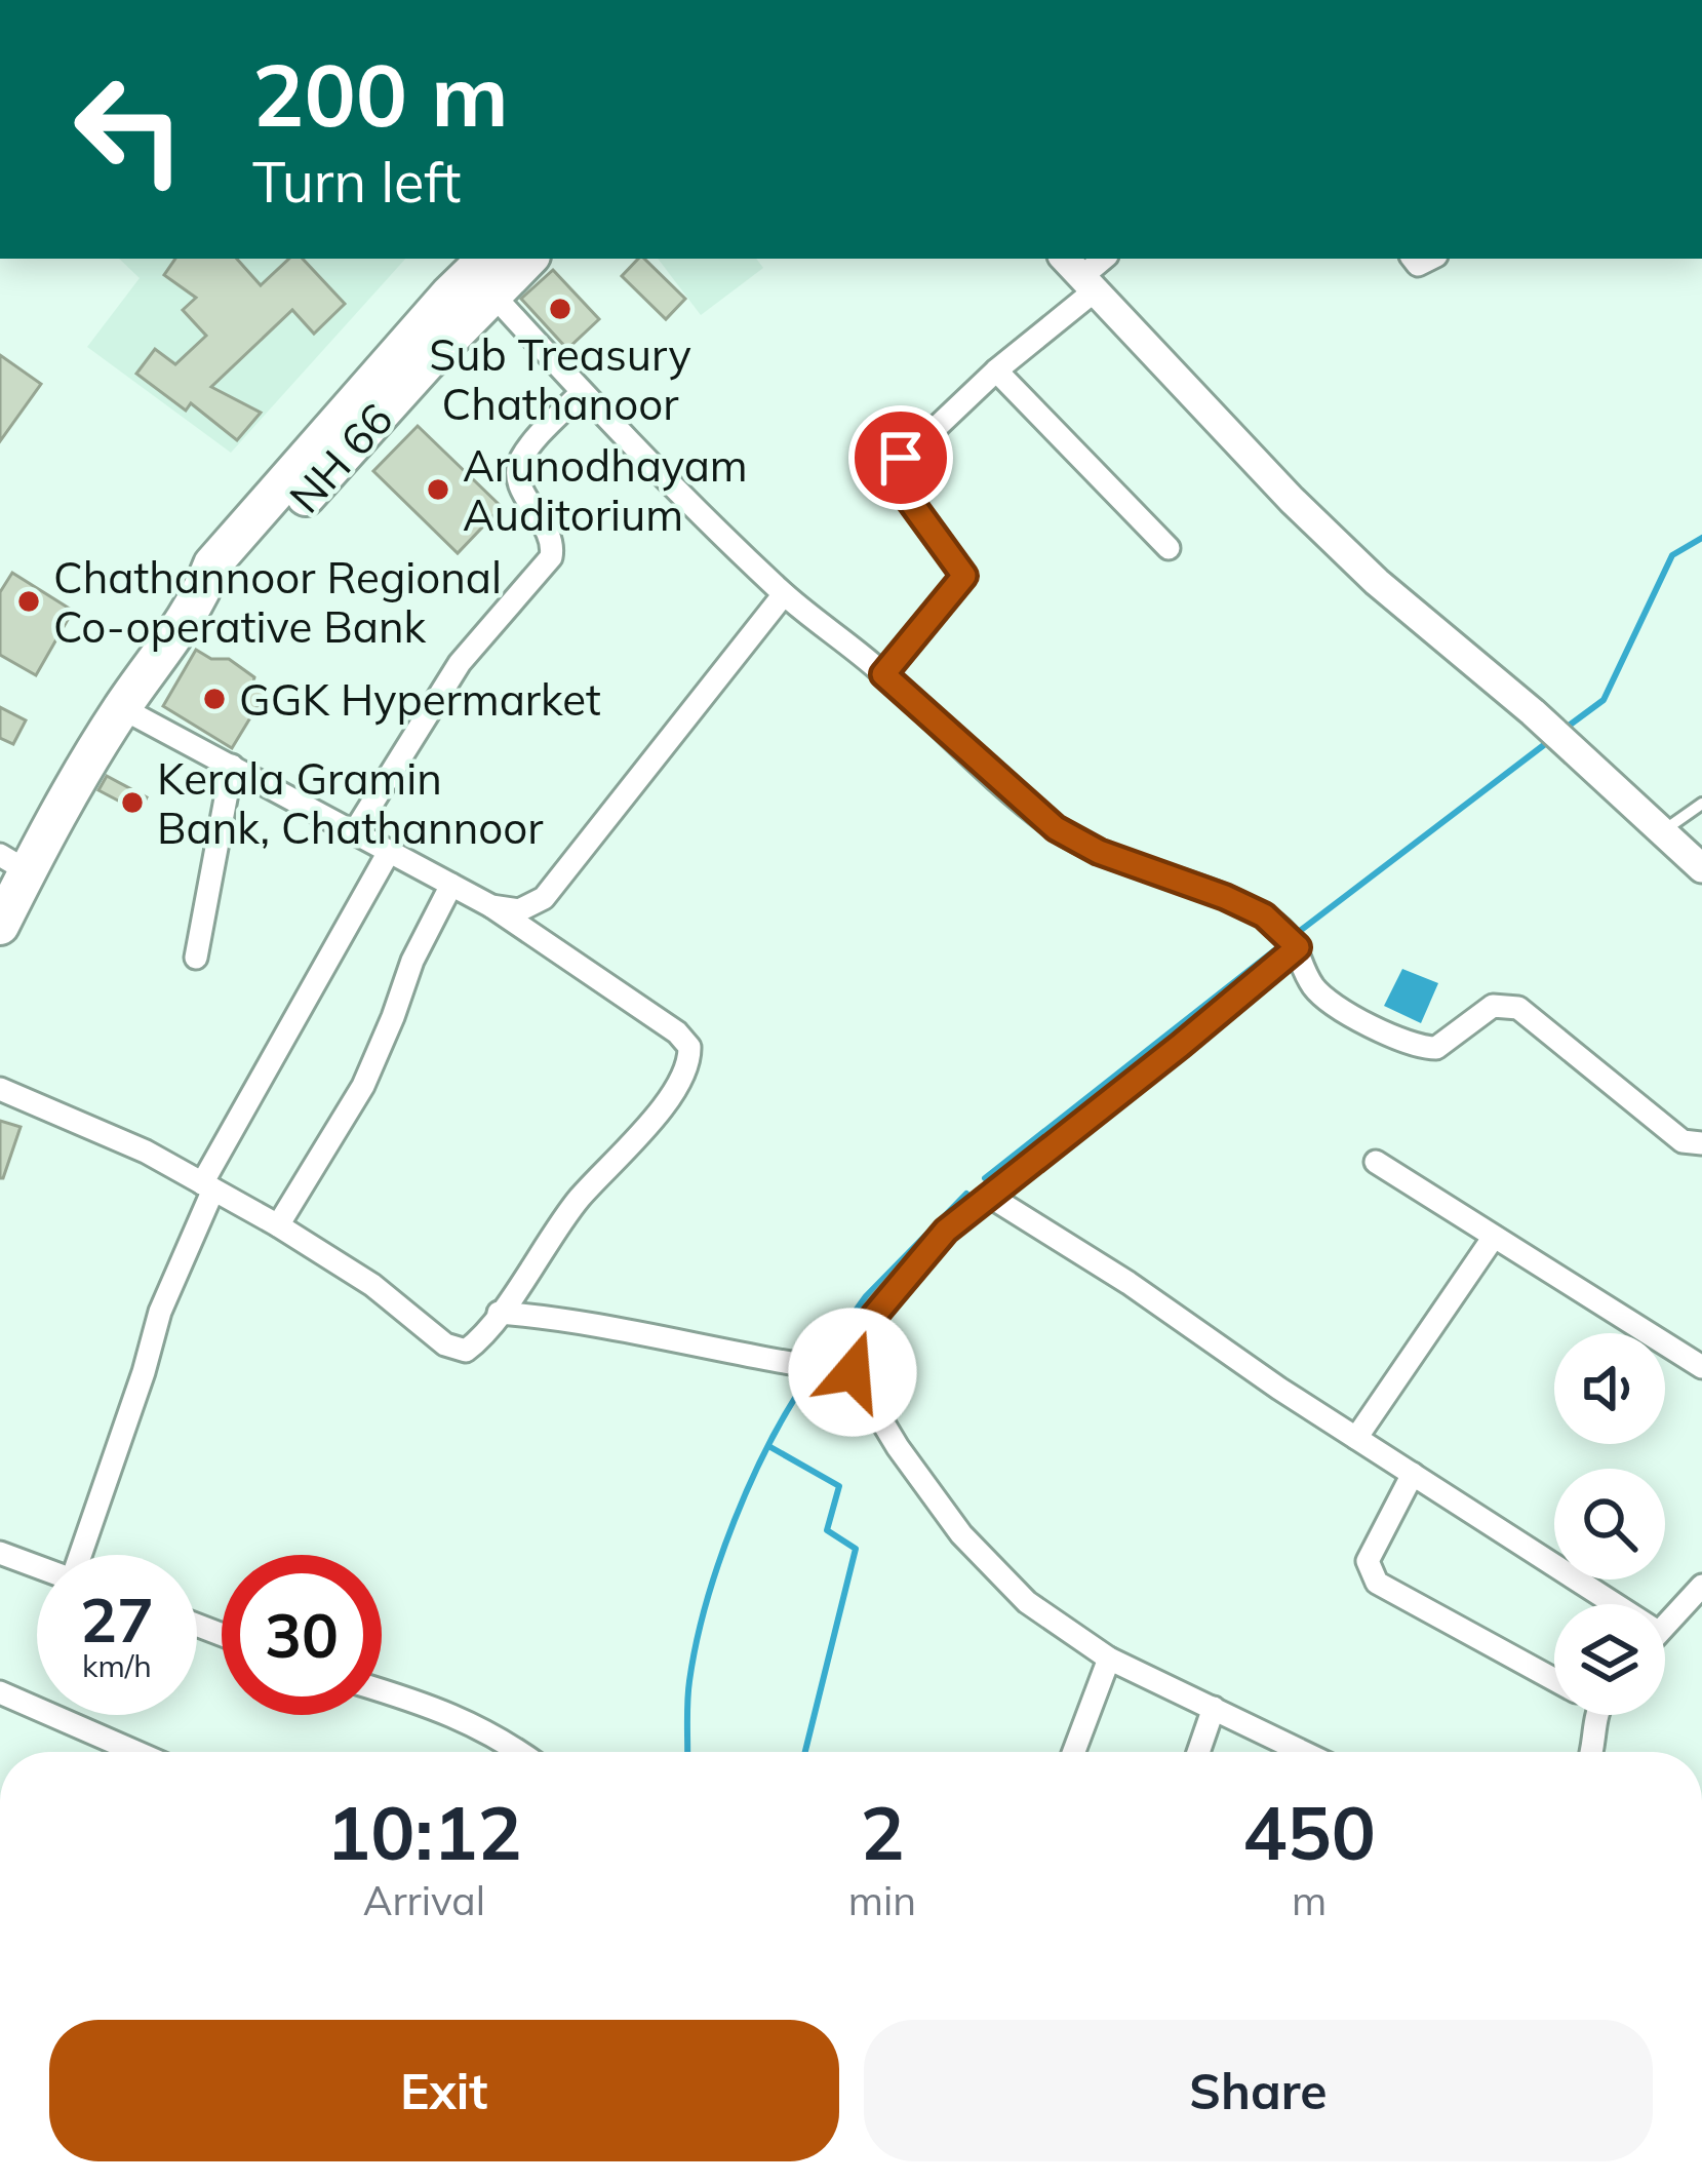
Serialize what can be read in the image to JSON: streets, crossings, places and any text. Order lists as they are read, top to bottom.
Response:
{
  "streets": {
    "highway": ["NH 66"]
  },
  "places": [
    "Sub Treasury Chathanoor",
    "Arunodhayam Auditorium",
    "Chathannoor Regional Co-operative Bank",
    "GGK Hypermarket",
    "Kerala Gramin Bank, Chathannoor"
  ],
  "page": {
    "turn": ["200 m", "Turn left"],
    "speed": "27 km/h",
    "limit": "30",
    "eta": [
      "10:12",
      "Arrival",
      "2",
      "min",
      "450",
      "m"
    ],
    "buttons": ["Exit", "Share"]
  }
}
